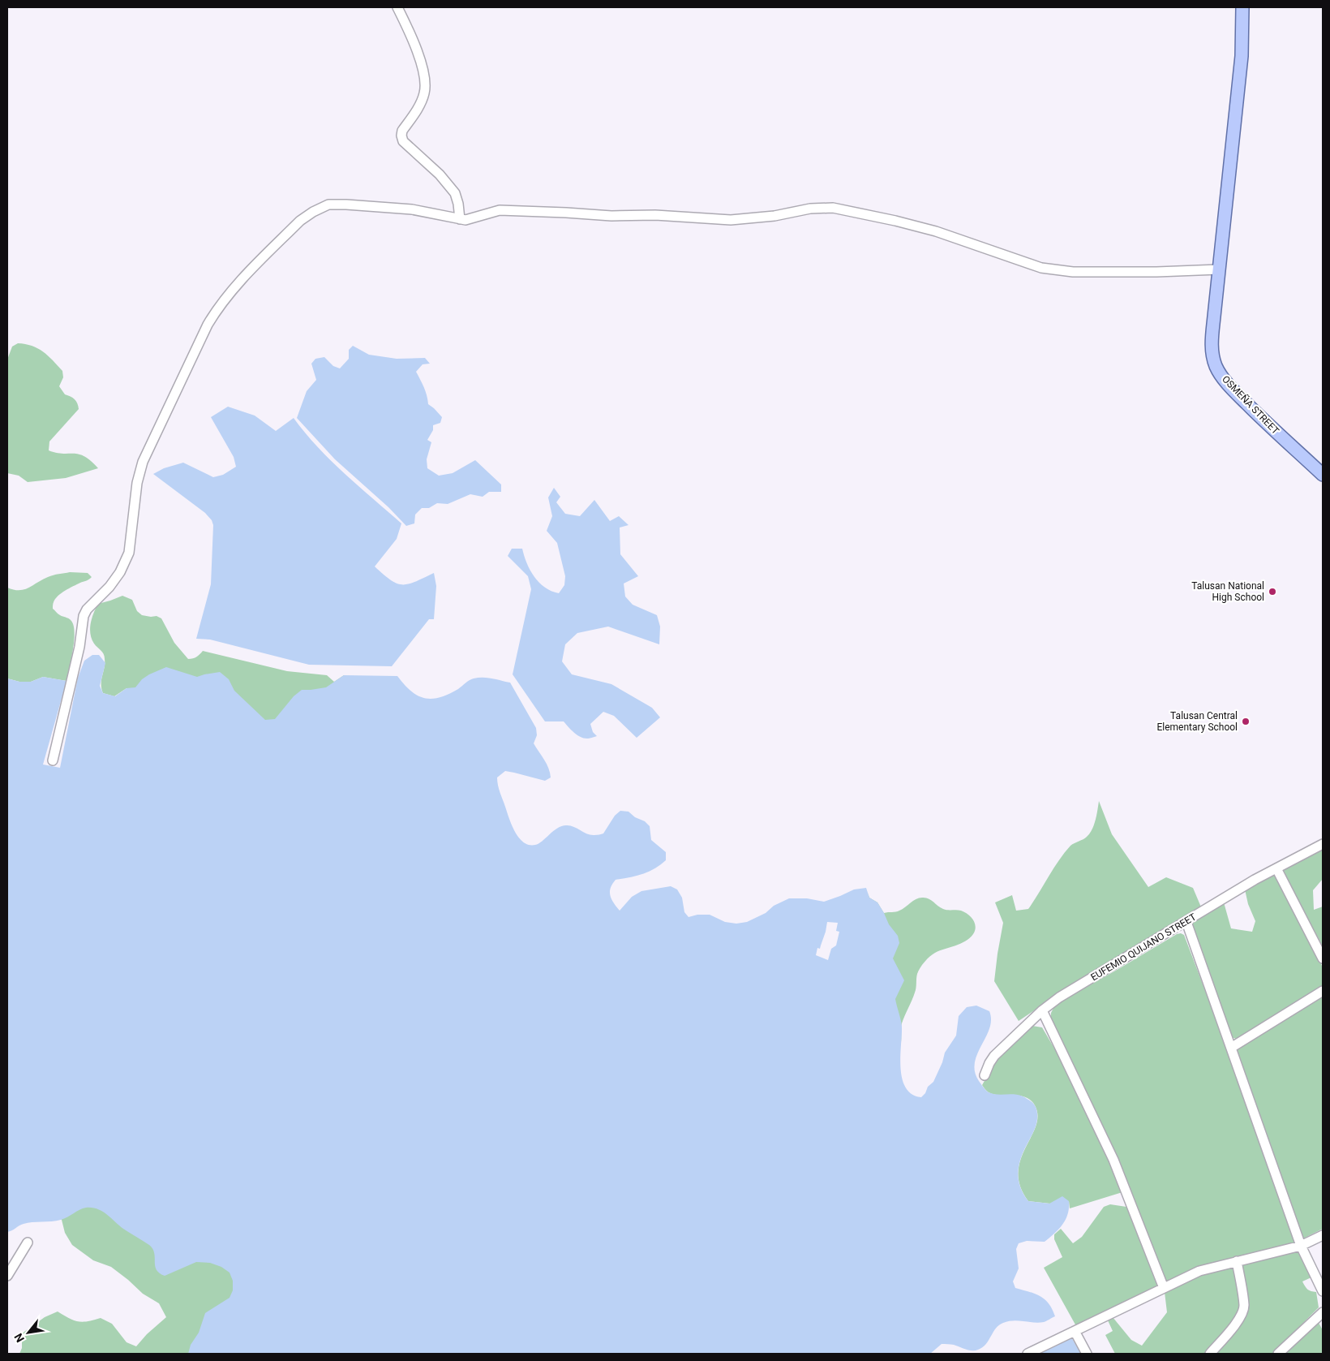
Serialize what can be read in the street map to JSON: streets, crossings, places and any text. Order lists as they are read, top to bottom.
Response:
{
  "streets": {
    "main road": ["OSMEÑA STREET"],
    "street": ["EUFEMIO QUIJANO STREET"]
  },
  "places": ["Talusan National High School", "Talusan Central Elementary School"],
  "north": "bottom left"
}
